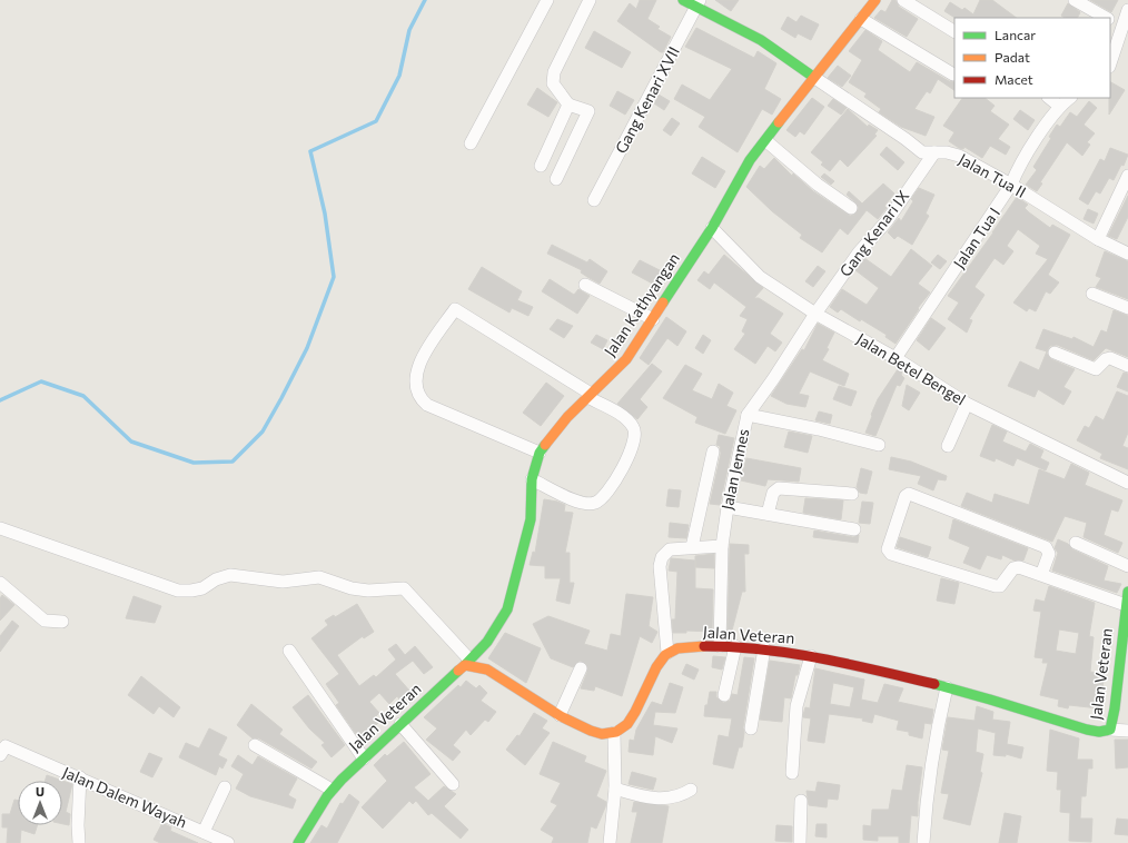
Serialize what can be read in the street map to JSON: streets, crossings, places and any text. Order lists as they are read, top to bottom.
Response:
{
  "streets": {
    "street": [
      "Gang Kenari XVII",
      "Jalan Tua II",
      "Gang Kenari IX",
      "Jalan Tua I",
      "Jalan Kathyangan",
      "Jalan Betel Bengel",
      "Jalan Jennes",
      "Jalan Veteran",
      "Jalan Dalem Wayah"
    ]
  },
  "crossings": [
    ["Jalan Tua II", "Gang Kenari IX"],
    ["Jalan Tua II", "Jalan Tua I"],
    ["Jalan Tua II", "Jalan Kathyangan"],
    ["Gang Kenari IX", "Jalan Betel Bengel"],
    ["Gang Kenari IX", "Jalan Jennes"],
    ["Jalan Tua I", "Jalan Betel Bengel"],
    ["Jalan Kathyangan", "Jalan Betel Bengel"],
    ["Jalan Kathyangan", "Jalan Veteran"],
    ["Jalan Betel Bengel", "Jalan Jennes"],
    ["Jalan Jennes", "Jalan Veteran"]
  ],
  "legend": ["Lancar", "Padat", "Macet"],
  "north": "top"
}
